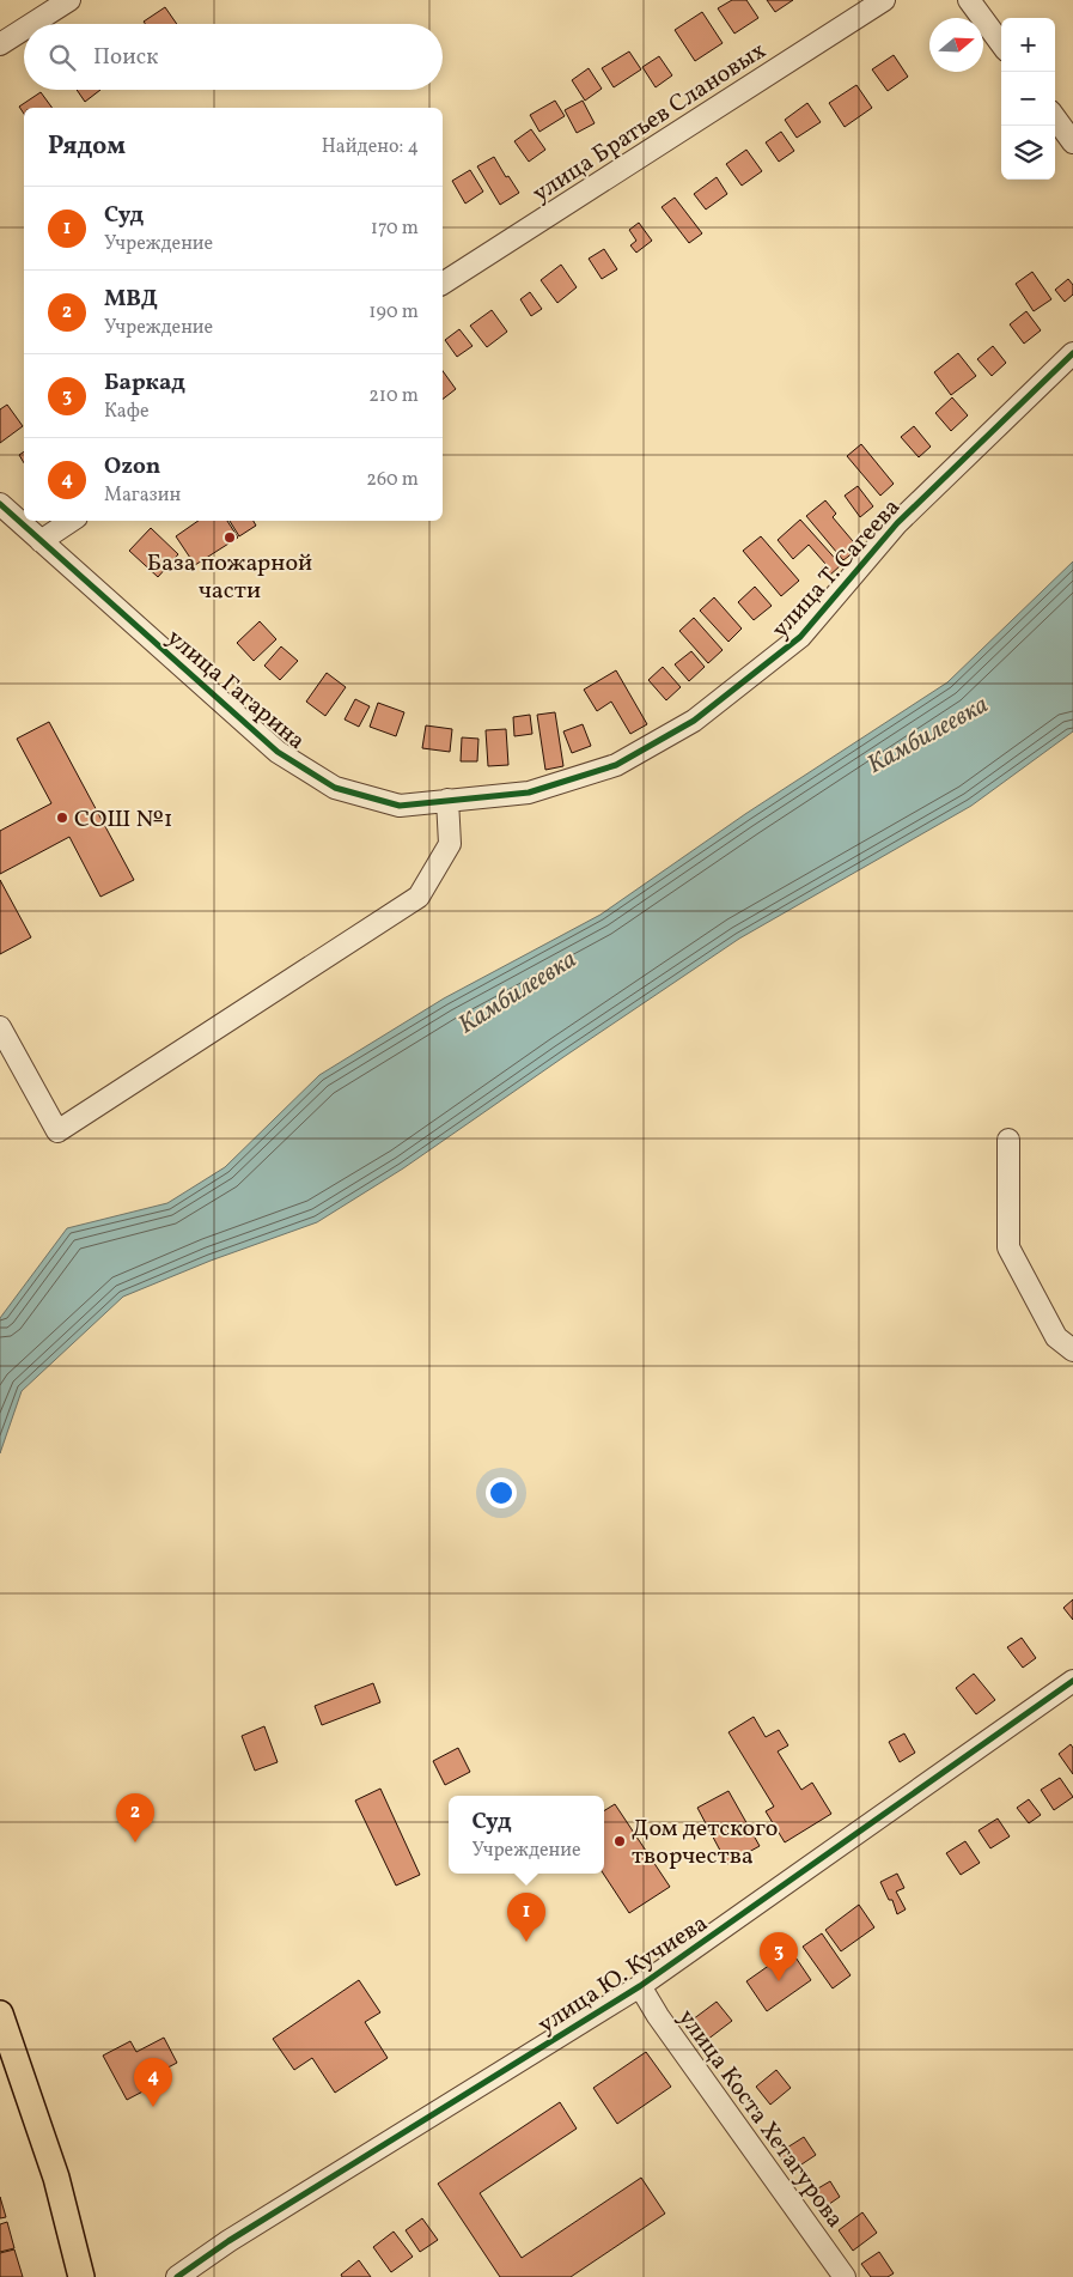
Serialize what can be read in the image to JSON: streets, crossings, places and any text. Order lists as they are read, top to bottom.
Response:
{
  "streets": {
    "street": [
      "улица Братьев Слановых",
      "улица Т. Сагеева",
      "улица Гагарина",
      "улица Ю. Кучиева",
      "улица Коста Хетагурова"
    ]
  },
  "crossings": [
    ["улица Т. Сагеева", "улица Гагарина"],
    ["улица Ю. Кучиева", "улица Коста Хетагурова"]
  ],
  "water": ["Камбилеевка"],
  "places": ["База пожарной части", "СОШ №1", "Дом детского творчества"],
  "north": "right",
  "page": {
    "map_buttons": ["+", "−"],
    "search": "Поиск",
    "heading": ["Рядом", "Найдено: 4"],
    "list": [
      {
        "mark": "1",
        "name": "Суд",
        "note": "Учреждение",
        "value": "170 m"
      },
      {
        "mark": "2",
        "name": "МВД",
        "note": "Учреждение",
        "value": "190 m"
      },
      {
        "mark": "3",
        "name": "Баркад",
        "note": "Кафе",
        "value": "210 m"
      },
      {
        "mark": "4",
        "name": "Ozon",
        "note": "Магазин",
        "value": "260 m"
      }
    ],
    "pins": [
      "2",
      "1",
      "3",
      "4"
    ],
    "popup": ["Суд", "Учреждение"]
  }
}
